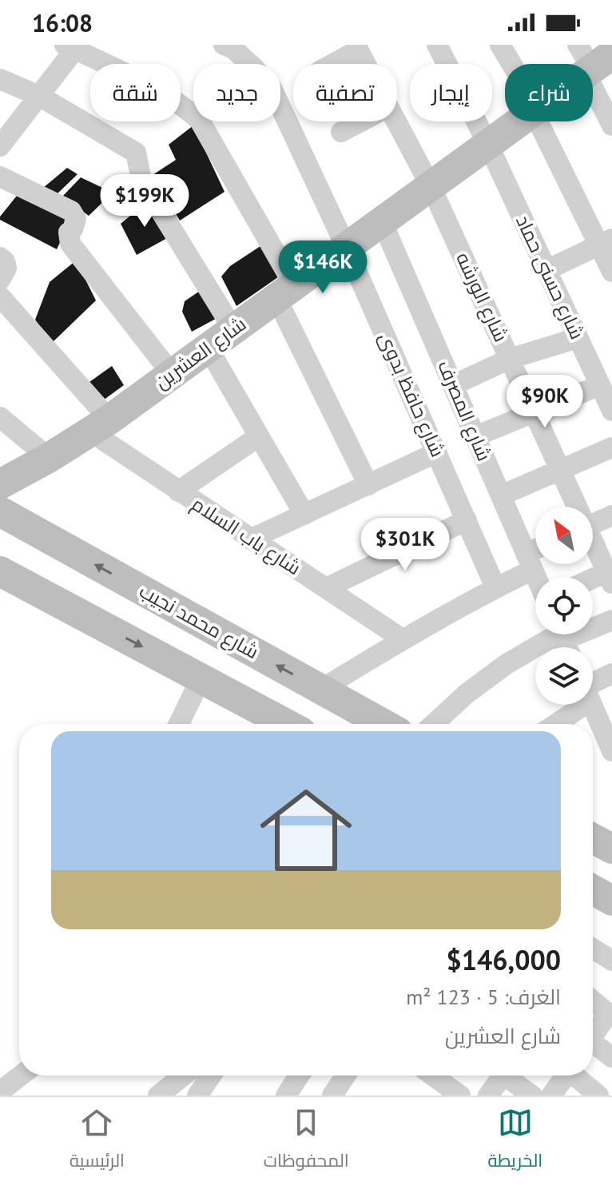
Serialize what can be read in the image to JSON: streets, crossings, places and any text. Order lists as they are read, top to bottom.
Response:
{
  "streets": {
    "main road": ["شارع العشرين", "شارع محمد نجيب"],
    "street": [
      "شارع حسنى حماد",
      "شارع الورشه",
      "شارع حافظ بدوى",
      "شارع المصرف",
      "شارع باب السلام"
    ]
  },
  "crossings": [
    ["شارع حسنى حماد", "شارع العشرين"],
    ["شارع الورشه", "شارع العشرين"],
    ["شارع العشرين", "شارع حافظ بدوى"],
    ["شارع العشرين", "شارع المصرف"],
    ["شارع العشرين", "شارع باب السلام"]
  ],
  "north": "top left",
  "page": {
    "status": "16:08",
    "chip": [
      "شراء",
      "إيجار",
      "تصفية",
      "جديد",
      "شقة"
    ],
    "price": [
      "$199K",
      "$146K",
      "$90K",
      "$301K"
    ],
    "list": [
      {
        "name": "$146,000",
        "note": "الغرف: 5 · 123 m² · شارع العشرين"
      }
    ],
    "tabs": ["الخريطة", "المحفوظات", "الرئيسية"]
  }
}
